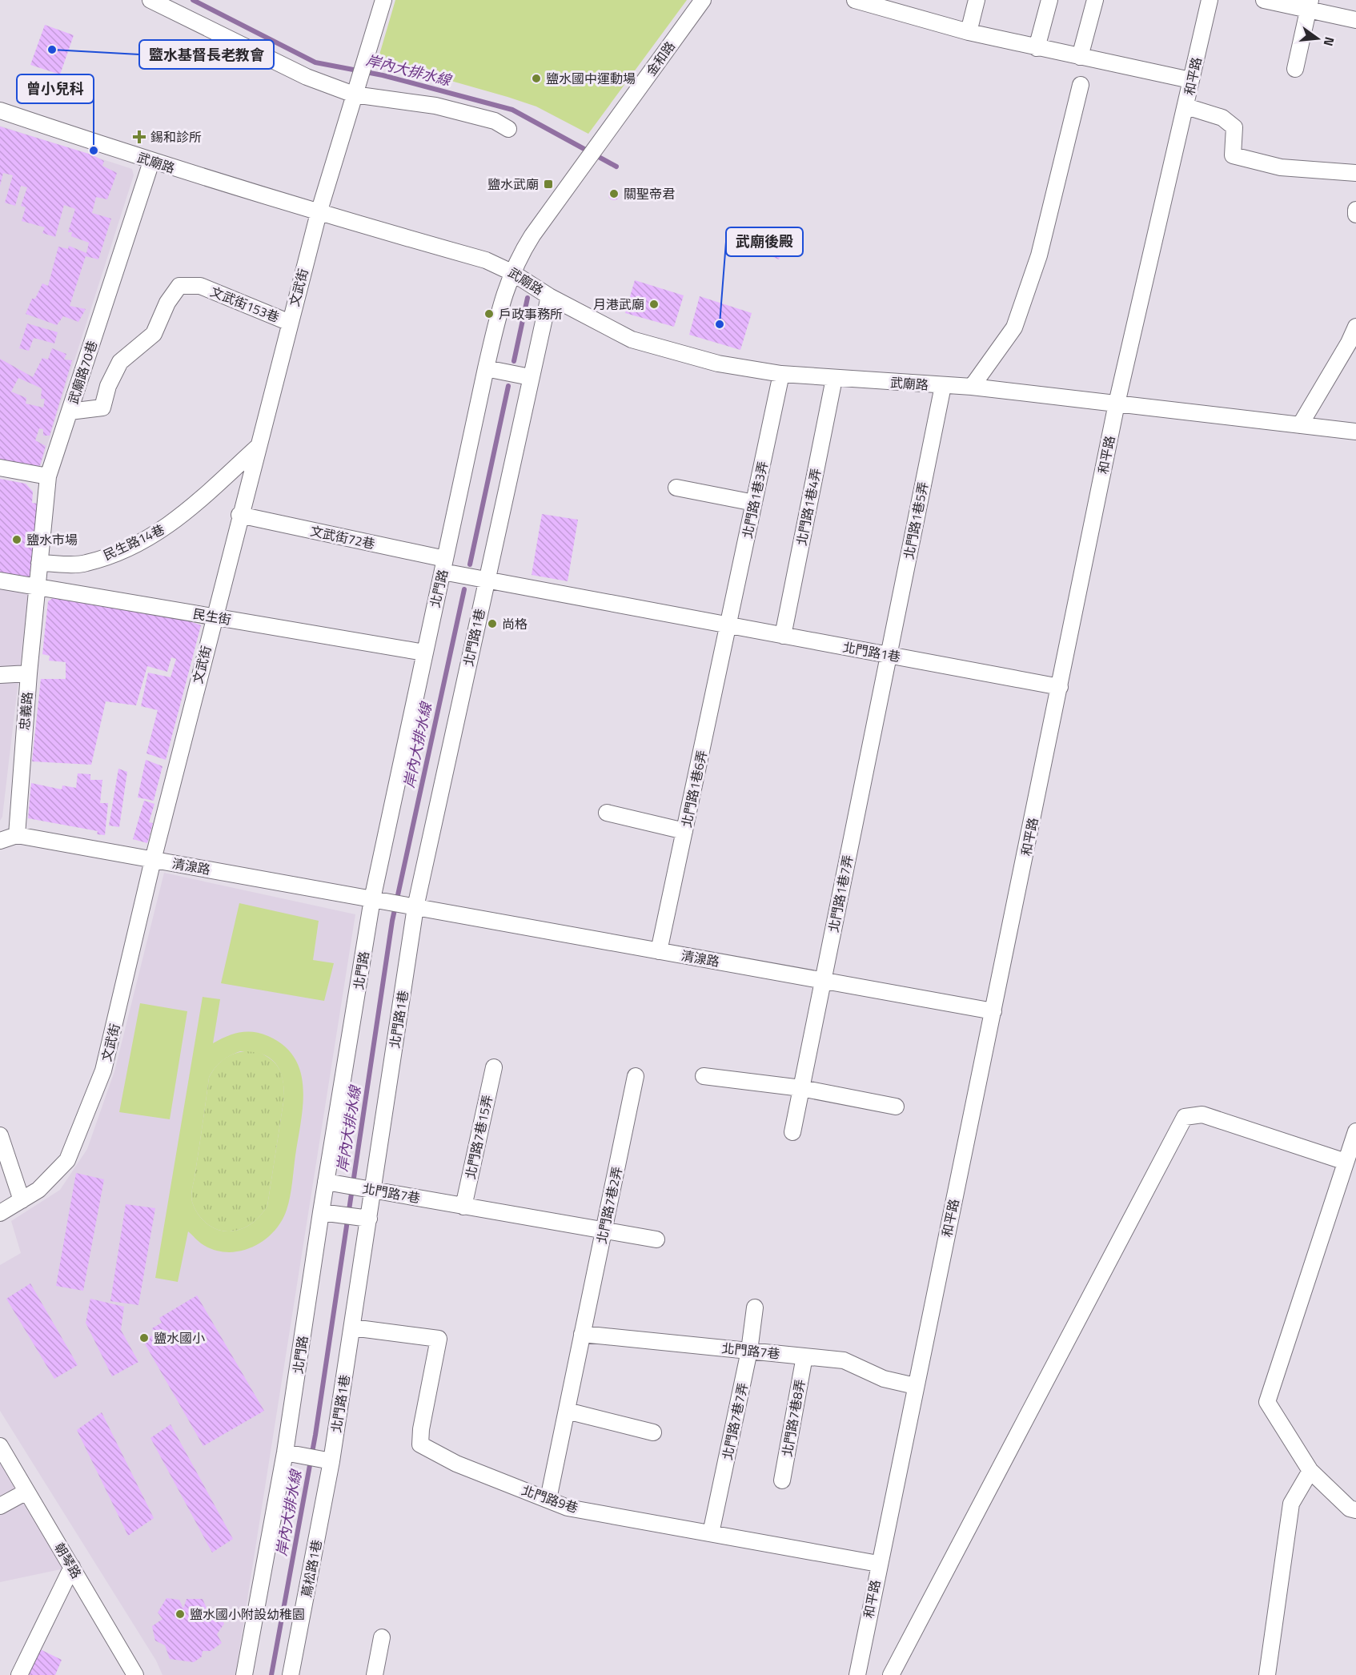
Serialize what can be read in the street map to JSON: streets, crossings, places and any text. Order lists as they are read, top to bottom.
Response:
{
  "streets": {
    "street": [
      "金和路",
      "和平路",
      "武廟路",
      "文武街",
      "文武街153巷",
      "武廟路70巷",
      "北門路1巷3弄",
      "北門路1巷4弄",
      "北門路1巷5弄",
      "文武街72巷",
      "民生路14巷",
      "北門路",
      "民生街",
      "北門路1巷",
      "忠義路",
      "北門路1巷6弄",
      "清湶路",
      "北門路1巷7弄",
      "北門路7巷15弄",
      "北門路7巷",
      "北門路7巷2弄",
      "北門路7巷8弄",
      "北門路7巷7弄",
      "北門路9巷",
      "朝琴路",
      "蔦松路1巷"
    ]
  },
  "crossings": [
    ["金和路", "武廟路"],
    ["金和路", "北門路"],
    ["和平路", "武廟路"],
    ["和平路", "北門路1巷"],
    ["和平路", "清湶路"],
    ["和平路", "北門路7巷"],
    ["和平路", "北門路9巷"],
    ["武廟路", "文武街"],
    ["武廟路", "武廟路70巷"],
    ["武廟路", "北門路1巷3弄"],
    ["武廟路", "北門路1巷4弄"],
    ["武廟路", "北門路1巷5弄"],
    ["武廟路", "北門路"],
    ["武廟路", "北門路1巷"],
    ["文武街", "文武街153巷"],
    ["文武街", "文武街72巷"],
    ["文武街", "民生路14巷"],
    ["文武街", "民生街"],
    ["文武街", "清湶路"],
    ["文武街153巷", "武廟路70巷"],
    ["武廟路70巷", "民生路14巷"],
    ["武廟路70巷", "民生街"],
    ["武廟路70巷", "忠義路"],
    ["北門路1巷3弄", "北門路1巷"],
    ["北門路1巷3弄", "北門路1巷6弄"],
    ["北門路1巷4弄", "北門路1巷"],
    ["北門路1巷5弄", "北門路1巷"],
    ["北門路1巷5弄", "北門路1巷7弄"],
    ["文武街72巷", "北門路"],
    ["文武街72巷", "北門路1巷"],
    ["北門路", "民生街"],
    ["北門路", "北門路1巷"],
    ["北門路", "清湶路"],
    ["北門路", "北門路7巷"],
    ["民生街", "忠義路"],
    ["北門路1巷", "北門路1巷6弄"],
    ["北門路1巷", "清湶路"],
    ["北門路1巷", "北門路1巷7弄"],
    ["北門路1巷", "北門路7巷"],
    ["北門路1巷", "北門路9巷"],
    ["北門路1巷", "蔦松路1巷"],
    ["忠義路", "清湶路"],
    ["北門路1巷6弄", "清湶路"],
    ["清湶路", "北門路1巷7弄"],
    ["北門路7巷15弄", "北門路7巷"],
    ["北門路7巷", "北門路7巷2弄"],
    ["北門路7巷", "北門路7巷8弄"],
    ["北門路7巷", "北門路7巷7弄"],
    ["北門路7巷2弄", "北門路9巷"],
    ["北門路7巷7弄", "北門路9巷"]
  ],
  "water": ["岸內大排水線"],
  "places": {
    "other": [
      "盬水基督長老教會",
      "鹽水國中運動場",
      "曾小兒科",
      "關聖帝君",
      "月港武廟",
      "戶政事務所",
      "武廟後殿",
      "鹽水市場",
      "尚格",
      "鹽水國小",
      "鹽水國小附設幼稚園"
    ],
    "health": ["錫和診所"],
    "transit": ["鹽水武廟"]
  },
  "north": "right"
}
